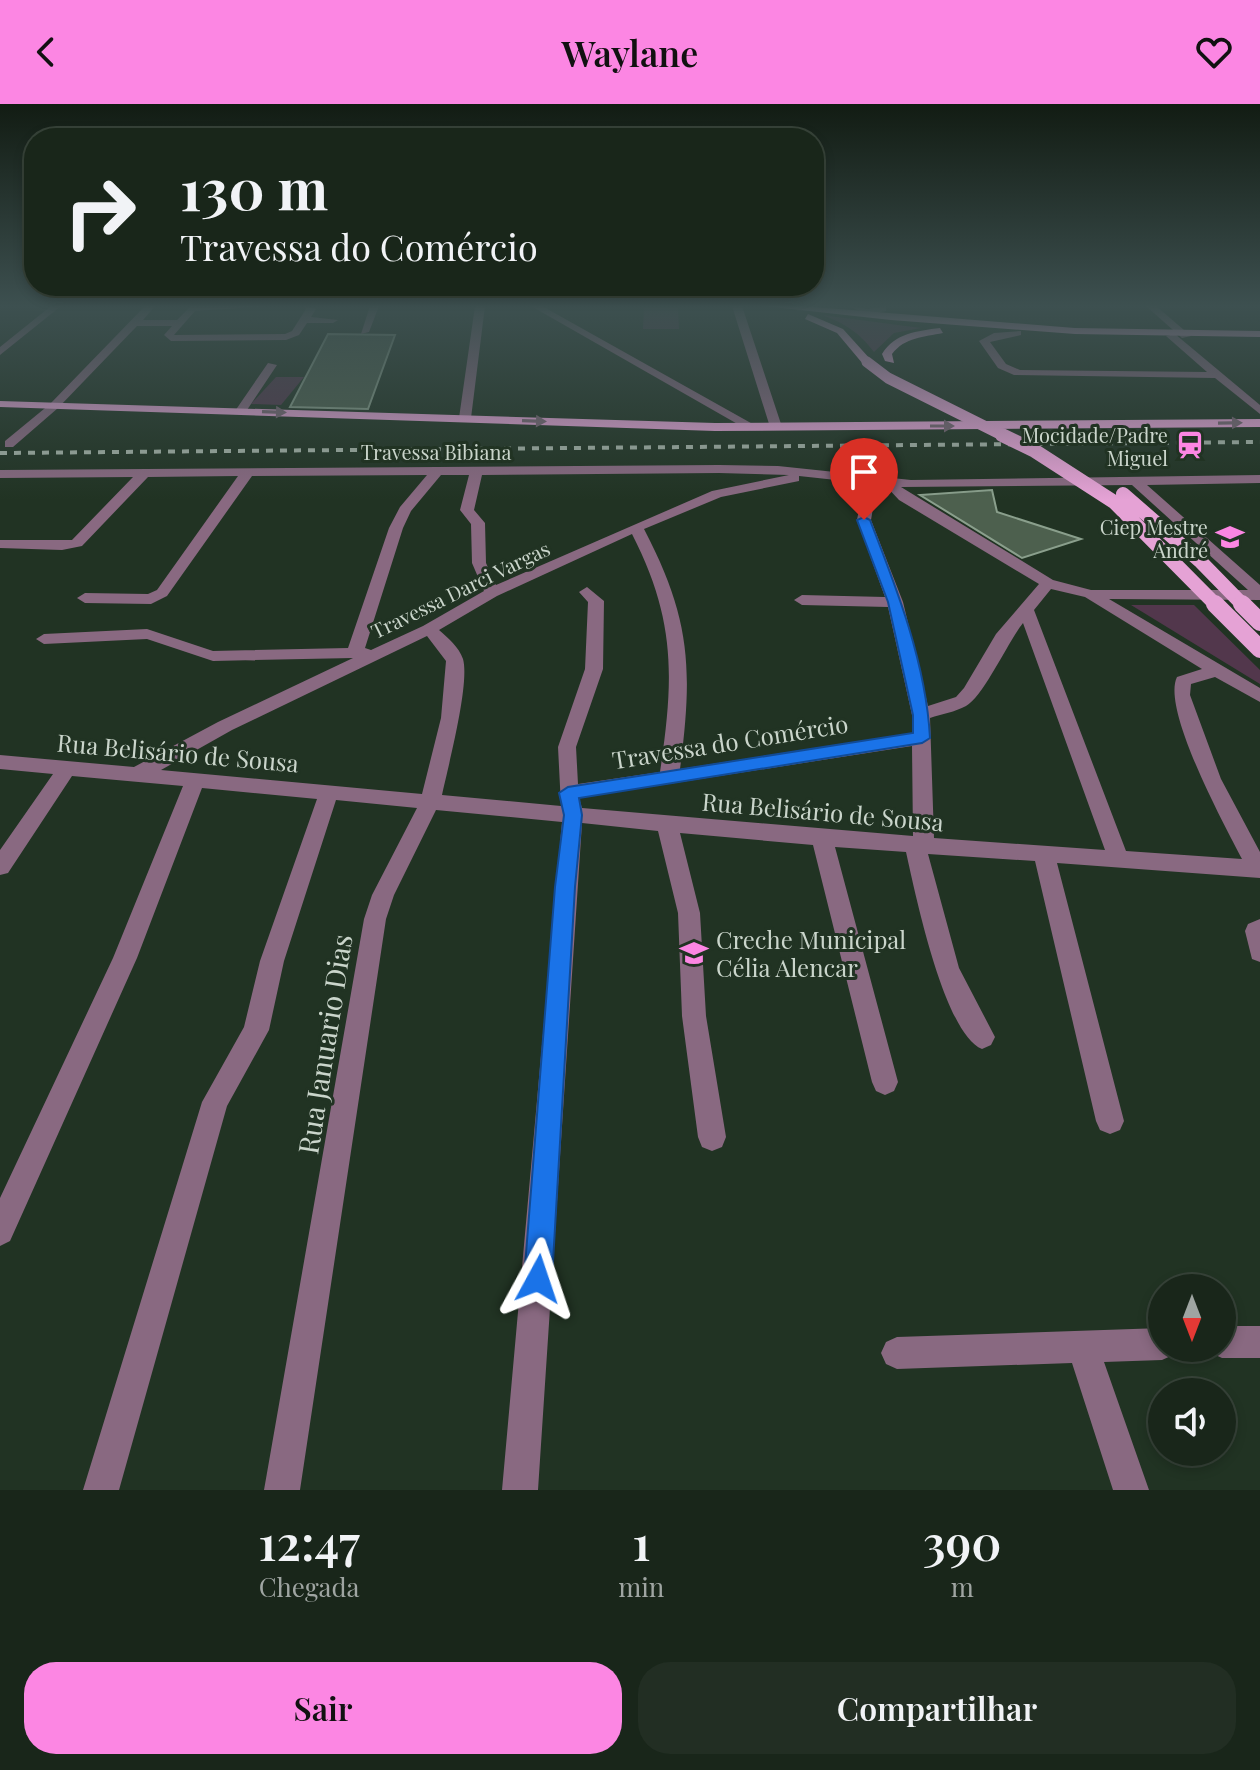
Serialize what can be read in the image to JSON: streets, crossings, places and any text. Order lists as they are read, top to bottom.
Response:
{
  "streets": {
    "street": [
      "Travessa Bibiana",
      "Travessa Darci Vargas",
      "Travessa do Comércio",
      "Rua Belisário de Sousa",
      "Rua Januario Dias"
    ]
  },
  "crossings": [
    ["Travessa Bibiana", "Travessa Darci Vargas"],
    ["Travessa Darci Vargas", "Rua Belisário de Sousa"],
    ["Travessa Darci Vargas", "Rua Januario Dias"],
    ["Travessa do Comércio", "Rua Belisário de Sousa"],
    ["Rua Belisário de Sousa", "Rua Januario Dias"]
  ],
  "places": {
    "station": ["Mocidade/Padre Miguel"],
    "school or university": ["Ciep Mestre André", "Creche Municipal Célia Alencar"]
  },
  "north": "bottom",
  "page": {
    "header": "Waylane",
    "turn": ["130 m", "Travessa do Comércio"],
    "eta": [
      "12:47",
      "Chegada",
      "1",
      "min",
      "390",
      "m"
    ],
    "buttons": ["Sair", "Compartilhar"]
  }
}
